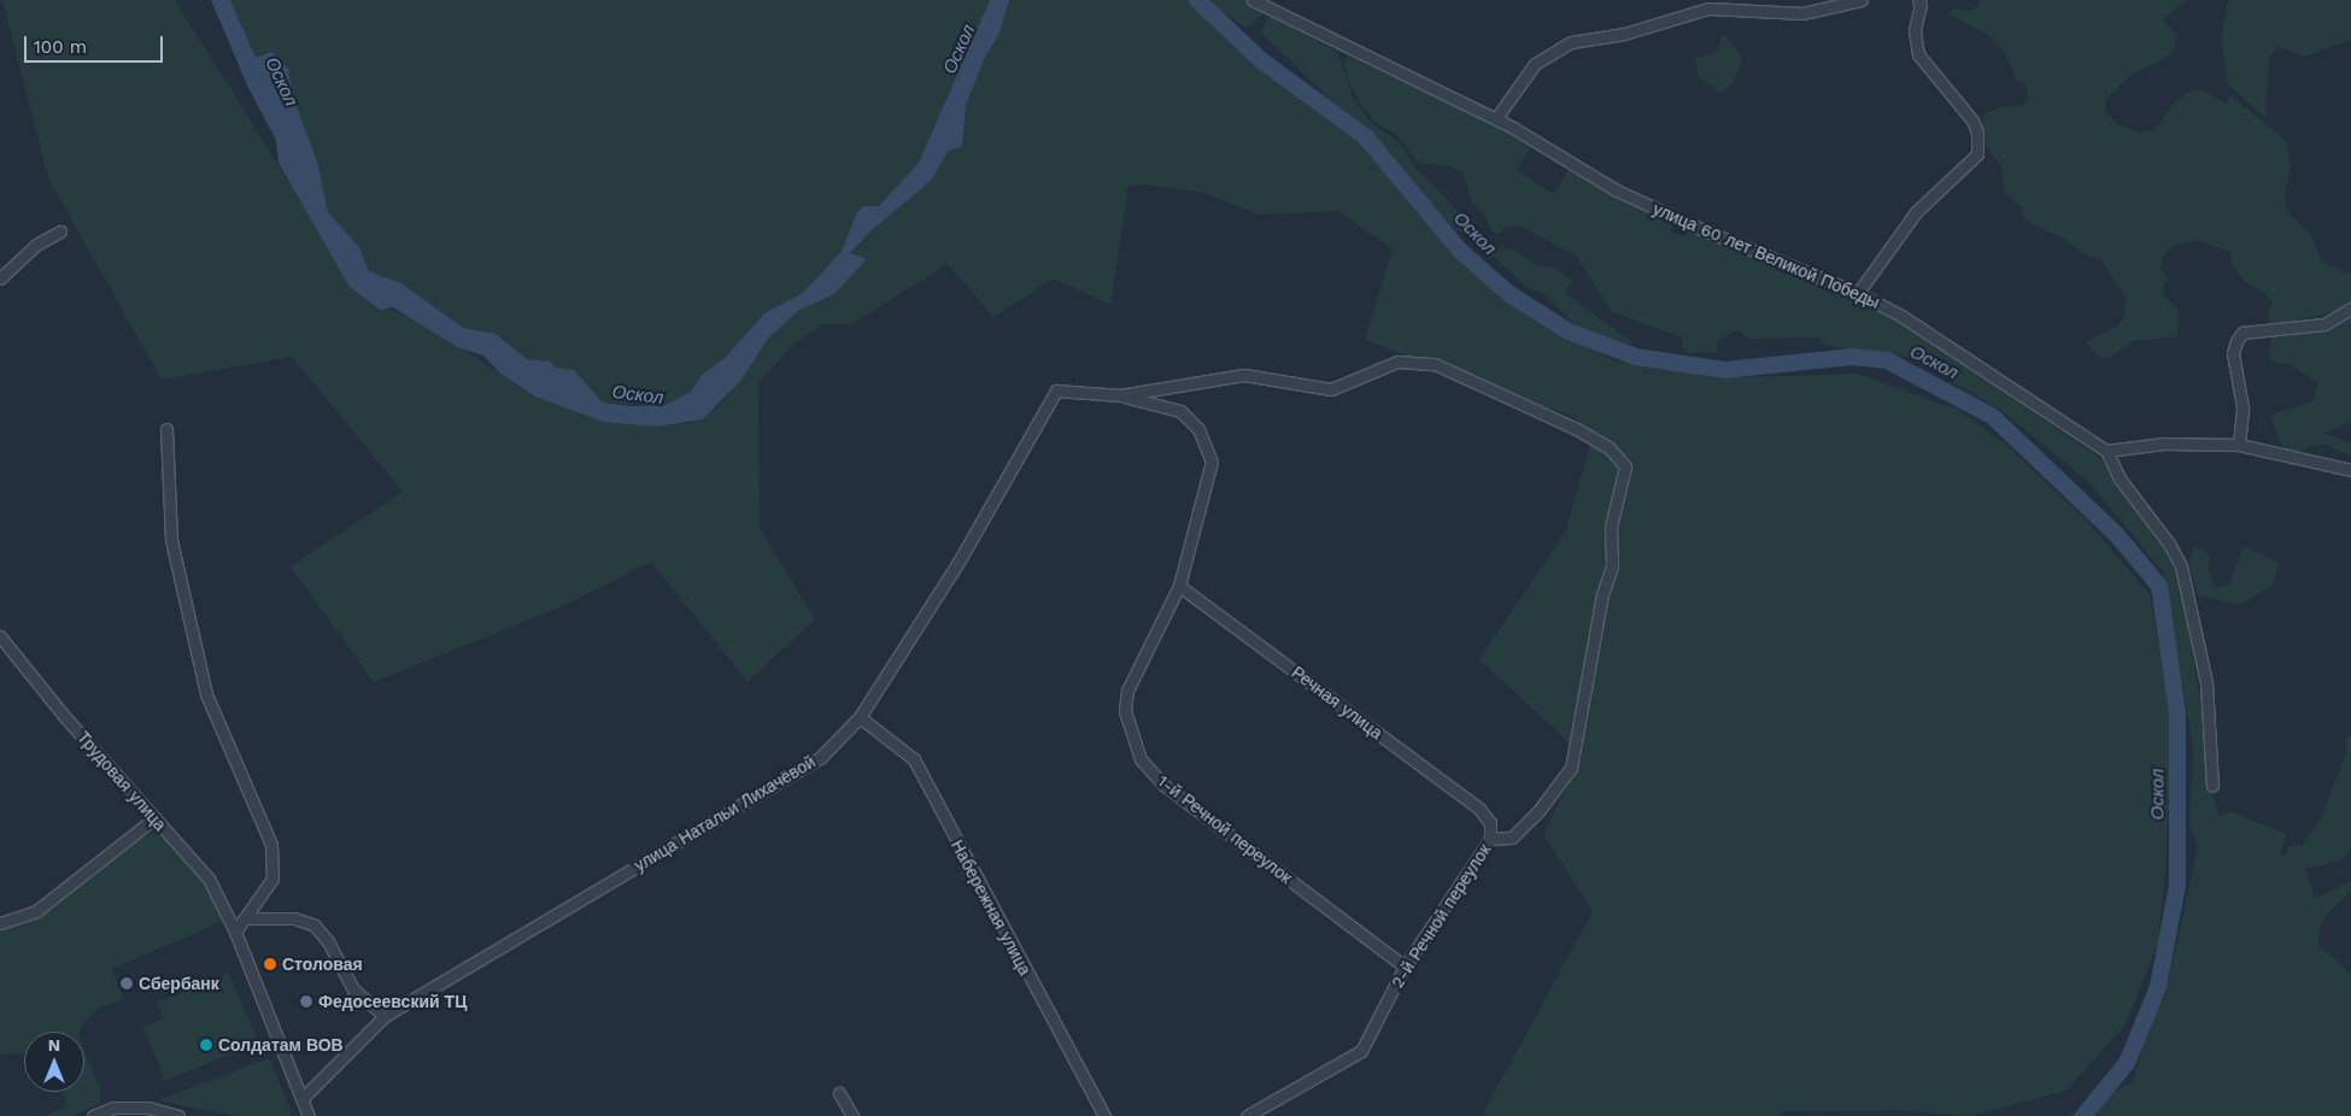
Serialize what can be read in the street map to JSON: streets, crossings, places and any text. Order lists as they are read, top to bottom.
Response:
{
  "streets": {
    "street": [
      "улица 60 лет Великой Победы",
      "Речная улица",
      "Трудовая улица",
      "улица Натальи Лихачёвой",
      "1-й Речной переулок",
      "Набережная улица",
      "2-й Речной переулок"
    ]
  },
  "crossings": [
    ["Речная улица", "1-й Речной переулок"],
    ["Речная улица", "2-й Речной переулок"],
    ["Трудовая улица", "улица Натальи Лихачёвой"],
    ["улица Натальи Лихачёвой", "1-й Речной переулок"],
    ["улица Натальи Лихачёвой", "Набережная улица"],
    ["1-й Речной переулок", "2-й Речной переулок"]
  ],
  "water": ["Оскол"],
  "places": [
    "Столовая",
    "Сбербанк",
    "Федосеевский ТЦ",
    "Солдатам ВОВ"
  ],
  "scale_bar": "100 m",
  "north": "top"
}
